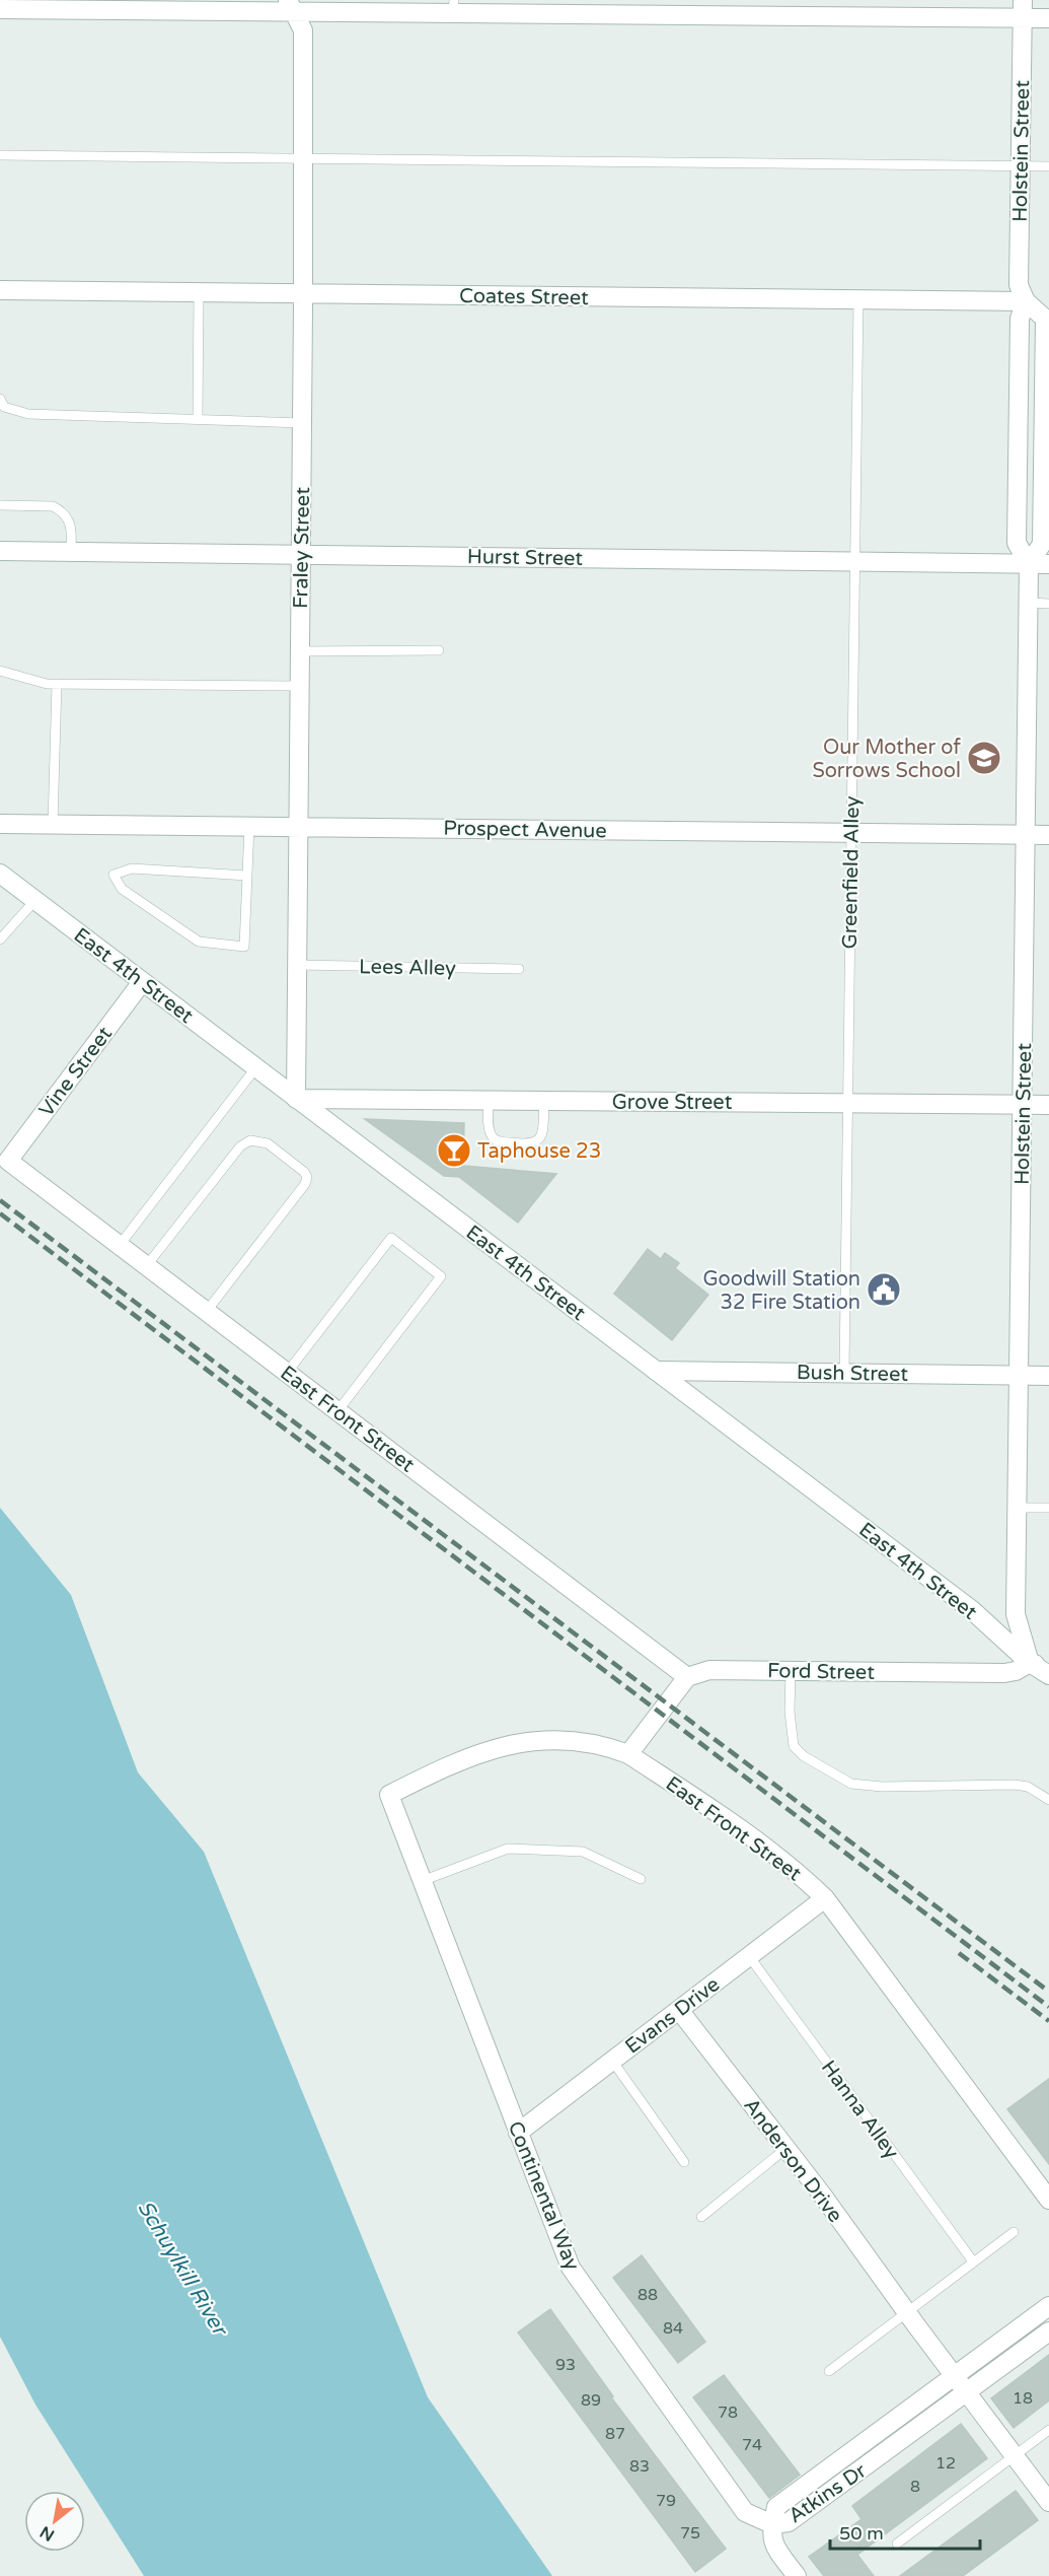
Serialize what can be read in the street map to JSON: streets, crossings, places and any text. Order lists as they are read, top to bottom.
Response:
{
  "streets": {
    "street": [
      "Holstein Street",
      "Coates Street",
      "Fraley Street",
      "Hurst Street",
      "Prospect Avenue",
      "East 4th Street",
      "Vine Street",
      "Grove Street",
      "Bush Street",
      "East Front Street",
      "Ford Street",
      "Evans Drive",
      "Anderson Drive",
      "Continental Way",
      "Atkins Dr"
    ],
    "lane": ["Greenfield Alley", "Lees Alley", "Hanna Alley"]
  },
  "crossings": [
    ["Holstein Street", "Coates Street"],
    ["Holstein Street", "Hurst Street"],
    ["Holstein Street", "Prospect Avenue"],
    ["Holstein Street", "East 4th Street"],
    ["Holstein Street", "Grove Street"],
    ["Holstein Street", "Bush Street"],
    ["Holstein Street", "Ford Street"],
    ["Coates Street", "Fraley Street"],
    ["Coates Street", "Greenfield Alley"],
    ["Fraley Street", "Hurst Street"],
    ["Fraley Street", "Prospect Avenue"],
    ["Fraley Street", "Lees Alley"],
    ["Fraley Street", "East 4th Street"],
    ["Fraley Street", "Grove Street"],
    ["Hurst Street", "Greenfield Alley"],
    ["Prospect Avenue", "Greenfield Alley"],
    ["Greenfield Alley", "Grove Street"],
    ["Greenfield Alley", "Bush Street"],
    ["East 4th Street", "Vine Street"],
    ["East 4th Street", "Grove Street"],
    ["East 4th Street", "Bush Street"],
    ["East 4th Street", "Ford Street"],
    ["Vine Street", "East Front Street"],
    ["East Front Street", "Ford Street"],
    ["East Front Street", "Evans Drive"],
    ["East Front Street", "Continental Way"],
    ["Evans Drive", "Hanna Alley"],
    ["Evans Drive", "Anderson Drive"],
    ["Evans Drive", "Continental Way"],
    ["Anderson Drive", "Atkins Dr"],
    ["Continental Way", "Atkins Dr"]
  ],
  "water": ["Schuylkill River"],
  "places": {
    "school or university": ["Our Mother of Sorrows School"],
    "bar": ["Taphouse 23"],
    "public building": ["Goodwill Station 32 Fire Station"]
  },
  "house_numbers": [
    "88",
    "84",
    "93",
    "18",
    "89",
    "78",
    "87",
    "74",
    "12",
    "83",
    "8",
    "79",
    "75"
  ],
  "scale_bar": "50 m",
  "north": "bottom left"
}
